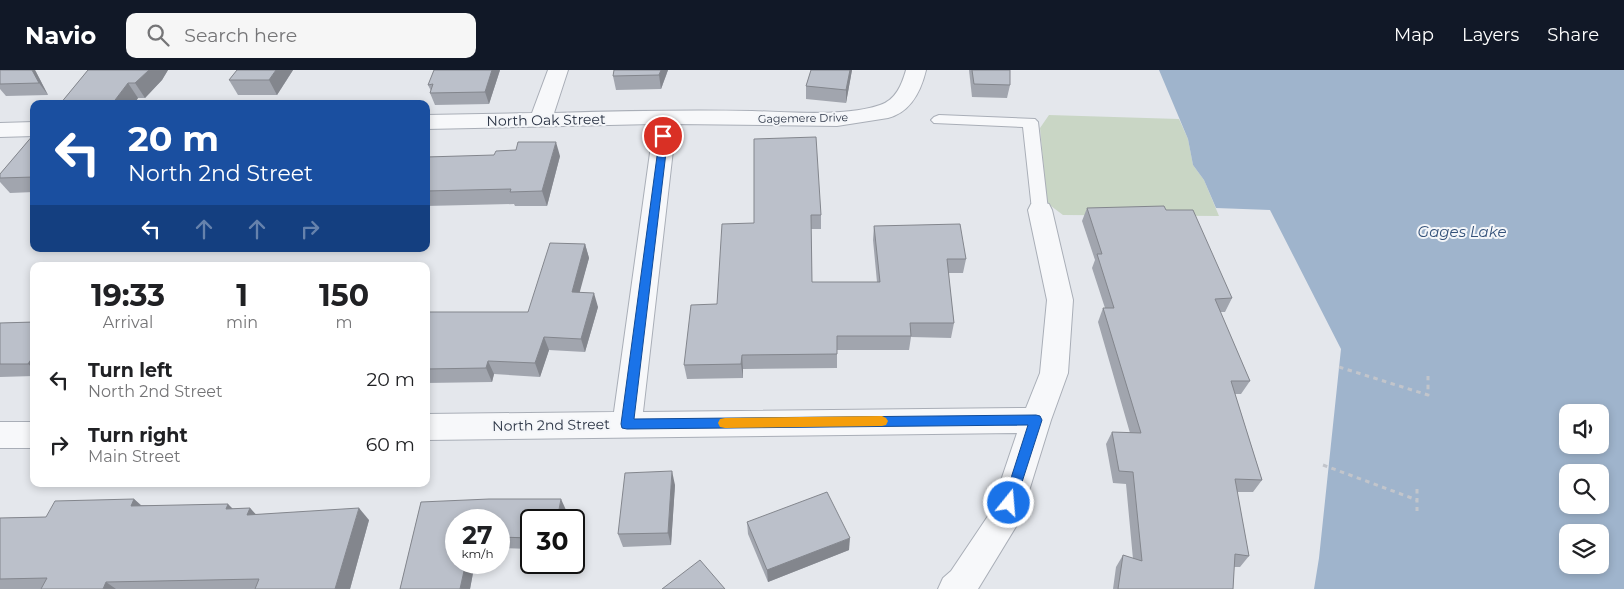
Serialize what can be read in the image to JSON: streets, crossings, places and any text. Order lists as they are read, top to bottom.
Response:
{
  "streets": {
    "street": ["Gagemere Drive", "North Oak Street", "North 2nd Street"]
  },
  "crossings": [
    ["Gagemere Drive", "North Oak Street"]
  ],
  "water": ["Gages Lake"],
  "page": {
    "header": "Navio",
    "search": "Search here",
    "nav": ["Map", "Layers", "Share"],
    "turn": ["20 m", "North 2nd Street"],
    "eta": [
      "19:33",
      "Arrival",
      "1",
      "min",
      "150",
      "m"
    ],
    "list": [
      {
        "name": "Turn left",
        "note": "North 2nd Street",
        "value": "20 m"
      },
      {
        "name": "Turn right",
        "note": "Main Street",
        "value": "60 m"
      }
    ],
    "speed": "27 km/h",
    "limit": "30"
  }
}
